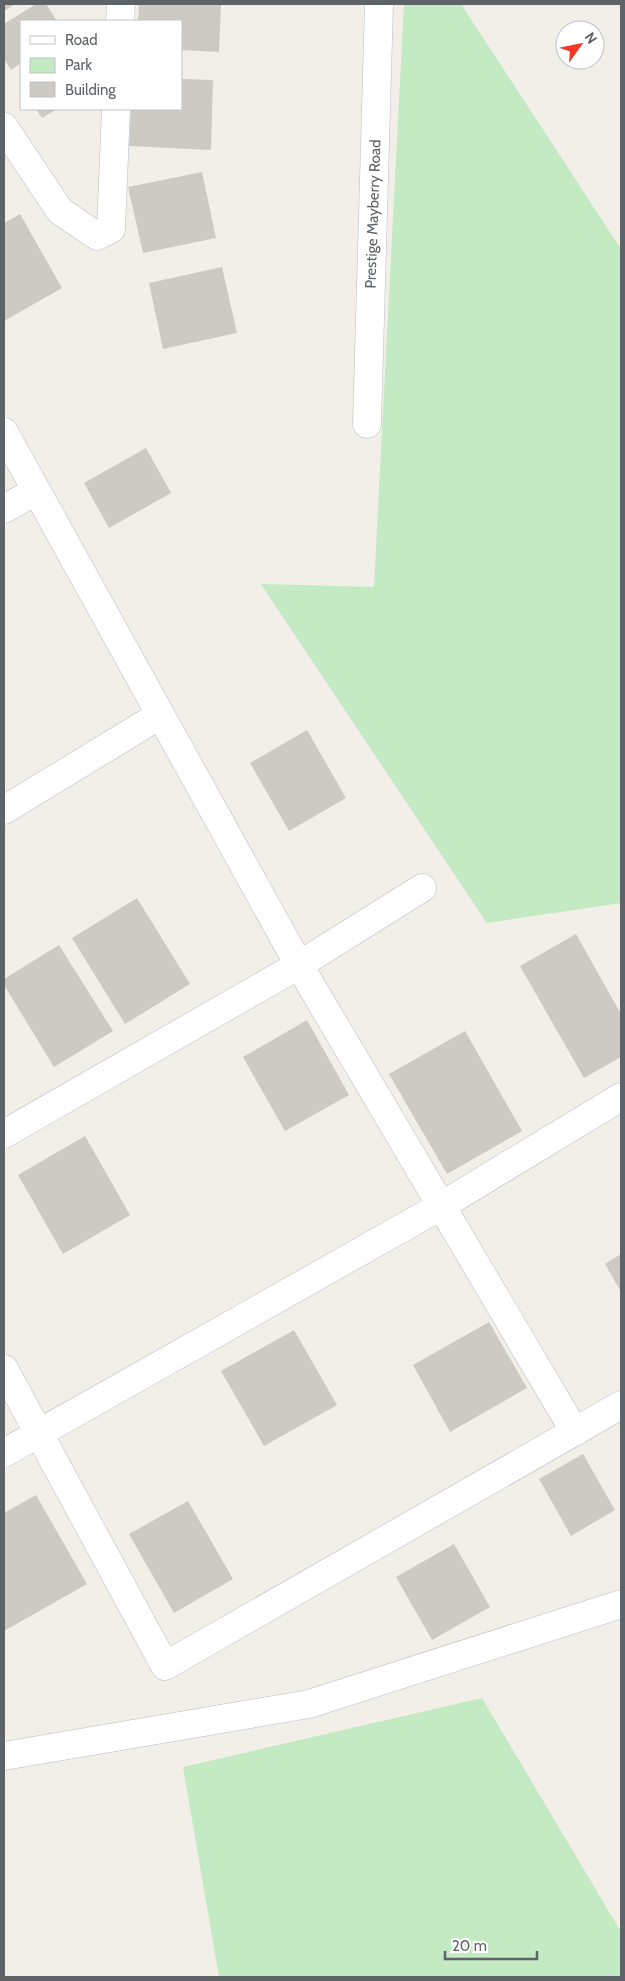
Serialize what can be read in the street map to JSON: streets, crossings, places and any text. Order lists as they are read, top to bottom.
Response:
{
  "streets": {
    "street": ["Prestige Mayberry Road"]
  },
  "legend": ["Road", "Park", "Building"],
  "scale_bar": "20 m",
  "north": "top right"
}
